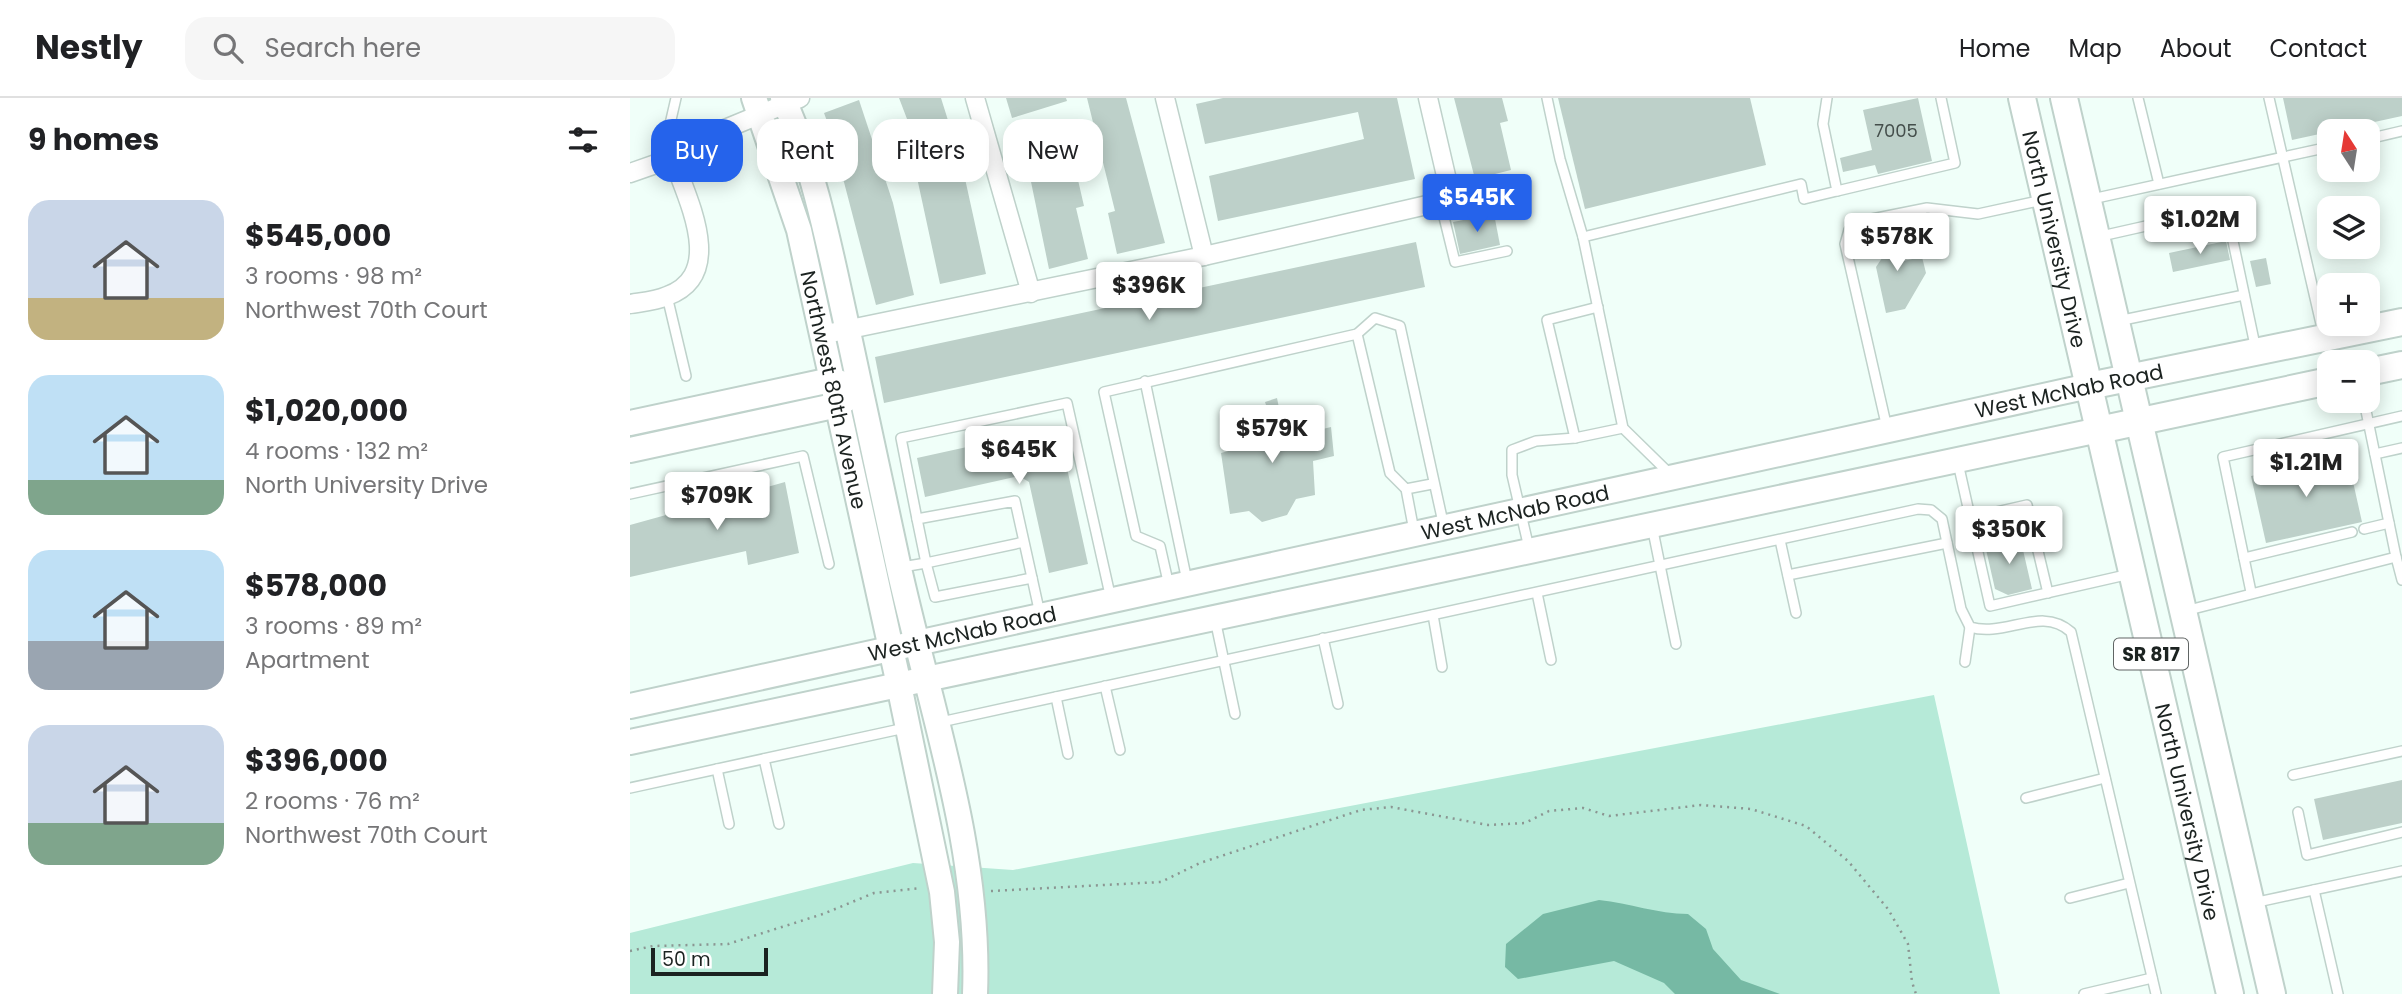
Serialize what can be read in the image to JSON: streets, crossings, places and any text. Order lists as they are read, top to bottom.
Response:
{
  "streets": {
    "main road": [
      "North University Drive",
      "Northwest 80th Avenue",
      "West McNab Road",
      "SR 817"
    ]
  },
  "crossings": [
    ["North University Drive", "West McNab Road"],
    ["Northwest 80th Avenue", "West McNab Road"]
  ],
  "house_numbers": ["7005"],
  "scale_bar": "50 m",
  "north": "top",
  "page": {
    "header": "Nestly",
    "search": "Search here",
    "nav": [
      "Home",
      "Map",
      "About",
      "Contact"
    ],
    "heading": "9 homes",
    "map_buttons": ["+", "−"],
    "chip": [
      "Buy",
      "Rent",
      "Filters",
      "New"
    ],
    "price": [
      "$545K",
      "$1.02M",
      "$578K",
      "$396K",
      "$579K",
      "$645K",
      "$1.21M",
      "$709K",
      "$350K"
    ],
    "list": [
      {
        "name": "$545,000",
        "note": "3 rooms · 98 m² · Northwest 70th Court"
      },
      {
        "name": "$1,020,000",
        "note": "4 rooms · 132 m² · North University Drive"
      },
      {
        "name": "$578,000",
        "note": "3 rooms · 89 m² · Apartment"
      },
      {
        "name": "$396,000",
        "note": "2 rooms · 76 m² · Northwest 70th Court"
      }
    ],
    "scale": "50 m"
  }
}
